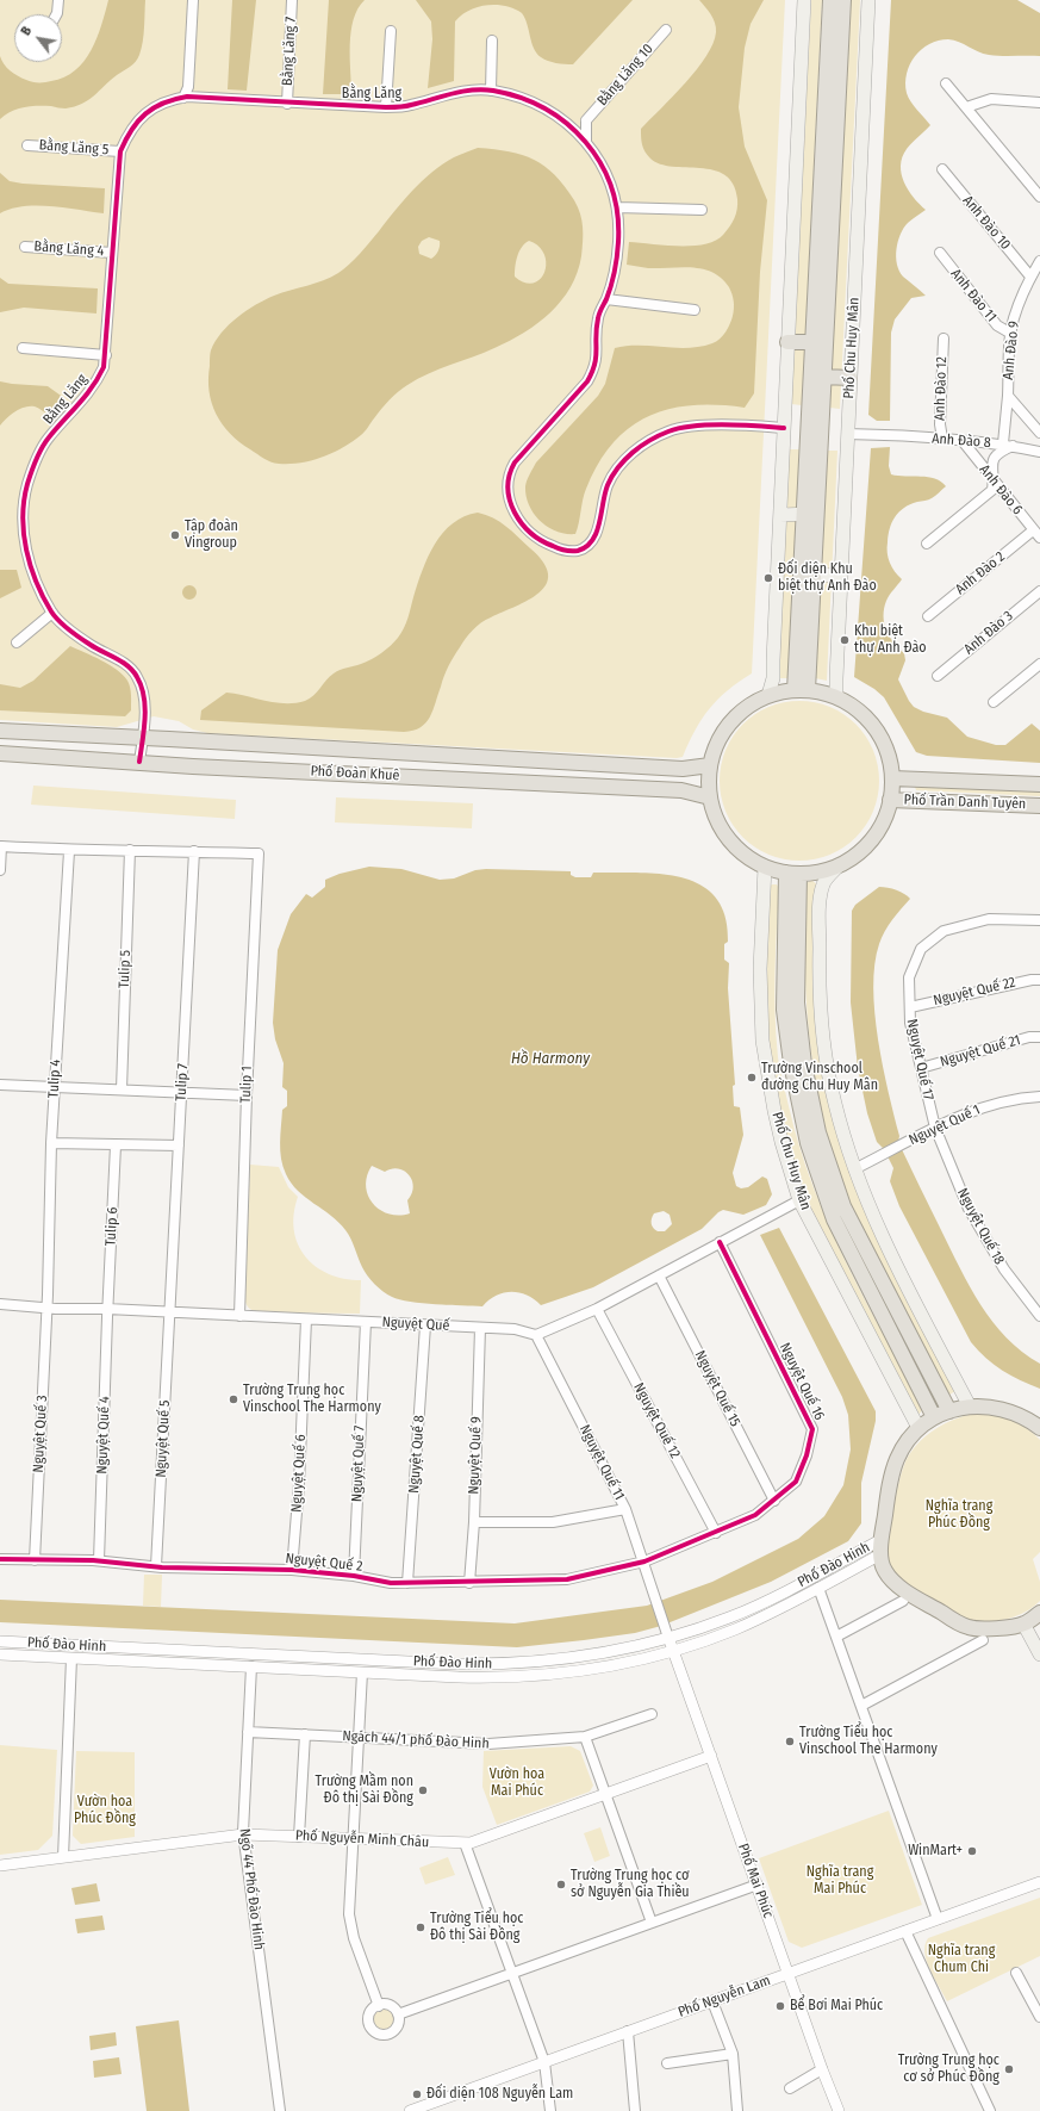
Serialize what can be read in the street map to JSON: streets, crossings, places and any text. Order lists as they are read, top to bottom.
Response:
{
  "streets": {
    "main road": ["Phố Chu Huy Mân", "Phố Đoàn Khuê", "Phố Trần Danh Tuyên"],
    "street": [
      "Bằng Lăng 7",
      "Bằng Lăng 10",
      "Bằng Lăng",
      "Bằng Lăng 5",
      "Anh Đào 10",
      "Bằng Lăng 4",
      "Anh Đào 11",
      "Anh Đào 9",
      "Anh Đào 12",
      "Anh Đào 8",
      "Anh Đào 6",
      "Anh Đào 2",
      "Anh Đào 3",
      "Tulip 5",
      "Nguyệt Quế 22",
      "Nguyệt Quế 21",
      "Nguyệt Quế 17",
      "Tulip 4",
      "Tulip 7",
      "Tulip 1",
      "Nguyệt Quế 1",
      "Tulip 6",
      "Nguyệt Quế 18",
      "Nguyệt Quế",
      "Nguyệt Quế 16",
      "Nguyệt Quế 15",
      "Nguyệt Quế 12",
      "Nguyệt Quế 3",
      "Nguyệt Quế 4",
      "Nguyệt Quế 5",
      "Nguyệt Quế 8",
      "Nguyệt Quế 9",
      "Nguyệt Quế 11",
      "Nguyệt Quế 7",
      "Nguyệt Quế 6",
      "Nguyệt Quế 2",
      "Phố Đào Hinh",
      "Ngách 44/1 phố Đào Hinh",
      "Phố Nguyễn Minh Châu",
      "Phố Mai Phúc",
      "Ngõ 44 Phố Đào Hinh",
      "Phố Nguyễn Lam"
    ]
  },
  "crossings": [
    ["Bằng Lăng 7", "Bằng Lăng"],
    ["Bằng Lăng", "Bằng Lăng 5"],
    ["Bằng Lăng", "Bằng Lăng 4"],
    ["Bằng Lăng", "Phố Đoàn Khuê"],
    ["Anh Đào 10", "Anh Đào 9"],
    ["Anh Đào 11", "Anh Đào 9"],
    ["Phố Chu Huy Mân", "Anh Đào 8"],
    ["Anh Đào 12", "Anh Đào 8"],
    ["Anh Đào 8", "Anh Đào 6"],
    ["Anh Đào 6", "Anh Đào 2"],
    ["Nguyệt Quế 22", "Nguyệt Quế 17"],
    ["Nguyệt Quế 21", "Nguyệt Quế 17"],
    ["Nguyệt Quế 17", "Nguyệt Quế 1"],
    ["Nguyệt Quế 17", "Nguyệt Quế 18"],
    ["Tulip 4", "Nguyệt Quế"],
    ["Tulip 4", "Nguyệt Quế 3"],
    ["Tulip 7", "Tulip 1"],
    ["Tulip 7", "Nguyệt Quế"],
    ["Tulip 7", "Nguyệt Quế 5"],
    ["Tulip 1", "Nguyệt Quế"],
    ["Nguyệt Quế 1", "Nguyệt Quế 18"],
    ["Tulip 6", "Nguyệt Quế"],
    ["Tulip 6", "Nguyệt Quế 4"],
    ["Nguyệt Quế", "Nguyệt Quế 3"],
    ["Nguyệt Quế", "Nguyệt Quế 4"],
    ["Nguyệt Quế", "Nguyệt Quế 5"],
    ["Nguyệt Quế", "Nguyệt Quế 8"],
    ["Nguyệt Quế", "Nguyệt Quế 9"],
    ["Nguyệt Quế", "Nguyệt Quế 11"],
    ["Nguyệt Quế", "Nguyệt Quế 7"],
    ["Nguyệt Quế", "Nguyệt Quế 6"],
    ["Nguyệt Quế 16", "Nguyệt Quế 15"],
    ["Nguyệt Quế 16", "Nguyệt Quế 12"],
    ["Nguyệt Quế 16", "Nguyệt Quế 11"],
    ["Nguyệt Quế 16", "Nguyệt Quế 2"],
    ["Nguyệt Quế 3", "Nguyệt Quế 2"],
    ["Nguyệt Quế 4", "Nguyệt Quế 2"],
    ["Nguyệt Quế 5", "Nguyệt Quế 2"],
    ["Nguyệt Quế 8", "Nguyệt Quế 2"],
    ["Nguyệt Quế 9", "Nguyệt Quế 2"],
    ["Nguyệt Quế 11", "Nguyệt Quế 2"],
    ["Nguyệt Quế 11", "Phố Đào Hinh"],
    ["Nguyệt Quế 11", "Phố Mai Phúc"],
    ["Nguyệt Quế 7", "Nguyệt Quế 2"],
    ["Nguyệt Quế 6", "Nguyệt Quế 2"],
    ["Phố Đào Hinh", "Phố Mai Phúc"],
    ["Phố Đào Hinh", "Ngõ 44 Phố Đào Hinh"],
    ["Ngách 44/1 phố Đào Hinh", "Ngõ 44 Phố Đào Hinh"],
    ["Phố Nguyễn Minh Châu", "Phố Mai Phúc"],
    ["Phố Nguyễn Minh Châu", "Ngõ 44 Phố Đào Hinh"],
    ["Phố Mai Phúc", "Phố Nguyễn Lam"]
  ],
  "water": ["Hồ Harmony"],
  "parks": [
    "Nghĩa trang Phúc Đồng",
    "Vườn hoa Mai Phúc",
    "Vườn hoa Phúc Đồng",
    "Nghĩa trang Mai Phúc",
    "Nghĩa trang Chum Chi"
  ],
  "places": [
    "Tập đoàn Vingroup",
    "Đối diện Khu biệt thự Anh Đào",
    "Khu biệt thự Anh Đào",
    "Trường Vinschool đường Chu Huy Mân",
    "Trường Trung học Vinschool The Harmony",
    "Trường Tiểu học Vinschool The Harmony",
    "Trường Mầm non Đô thị Sài Đồng",
    "WinMart+",
    "Trường Trung học cơ sở Nguyễn Gia Thiều",
    "Trường Tiểu học Đô thị Sài Đồng",
    "Bể Bơi Mai Phúc",
    "Trường Trung học cơ sở Phúc Đồng",
    "Đối diện 108 Nguyễn Lam"
  ],
  "north": "top left"
}
